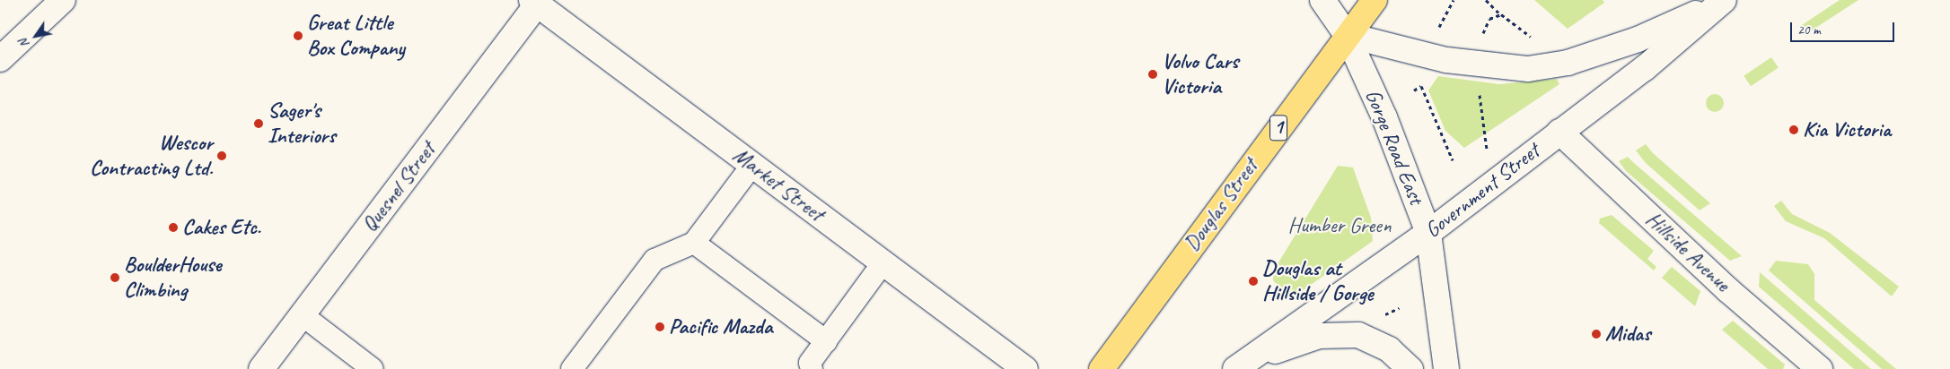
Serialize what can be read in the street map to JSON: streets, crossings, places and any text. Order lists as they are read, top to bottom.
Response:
{
  "streets": {
    "main road": [
      "1",
      "Gorge Road East",
      "Market Street",
      "Quesnel Street",
      "Government Street",
      "Douglas Street",
      "Hillside Avenue"
    ]
  },
  "crossings": [
    ["Gorge Road East", "Government Street"],
    ["Gorge Road East", "Douglas Street"],
    ["Market Street", "Quesnel Street"],
    ["Government Street", "Douglas Street"],
    ["Government Street", "Hillside Avenue"]
  ],
  "parks": ["Humber Green"],
  "places": [
    "Great Little Box Company",
    "Volvo Cars Victoria",
    "Sager's Interiors",
    "Kia Victoria",
    "Wescor Contracting Ltd.",
    "Cakes Etc.",
    "BoulderHouse Climbing",
    "Douglas at Hillside / Gorge",
    "Pacific Mazda",
    "Midas"
  ],
  "scale_bar": "20 m",
  "north": "bottom left"
}
